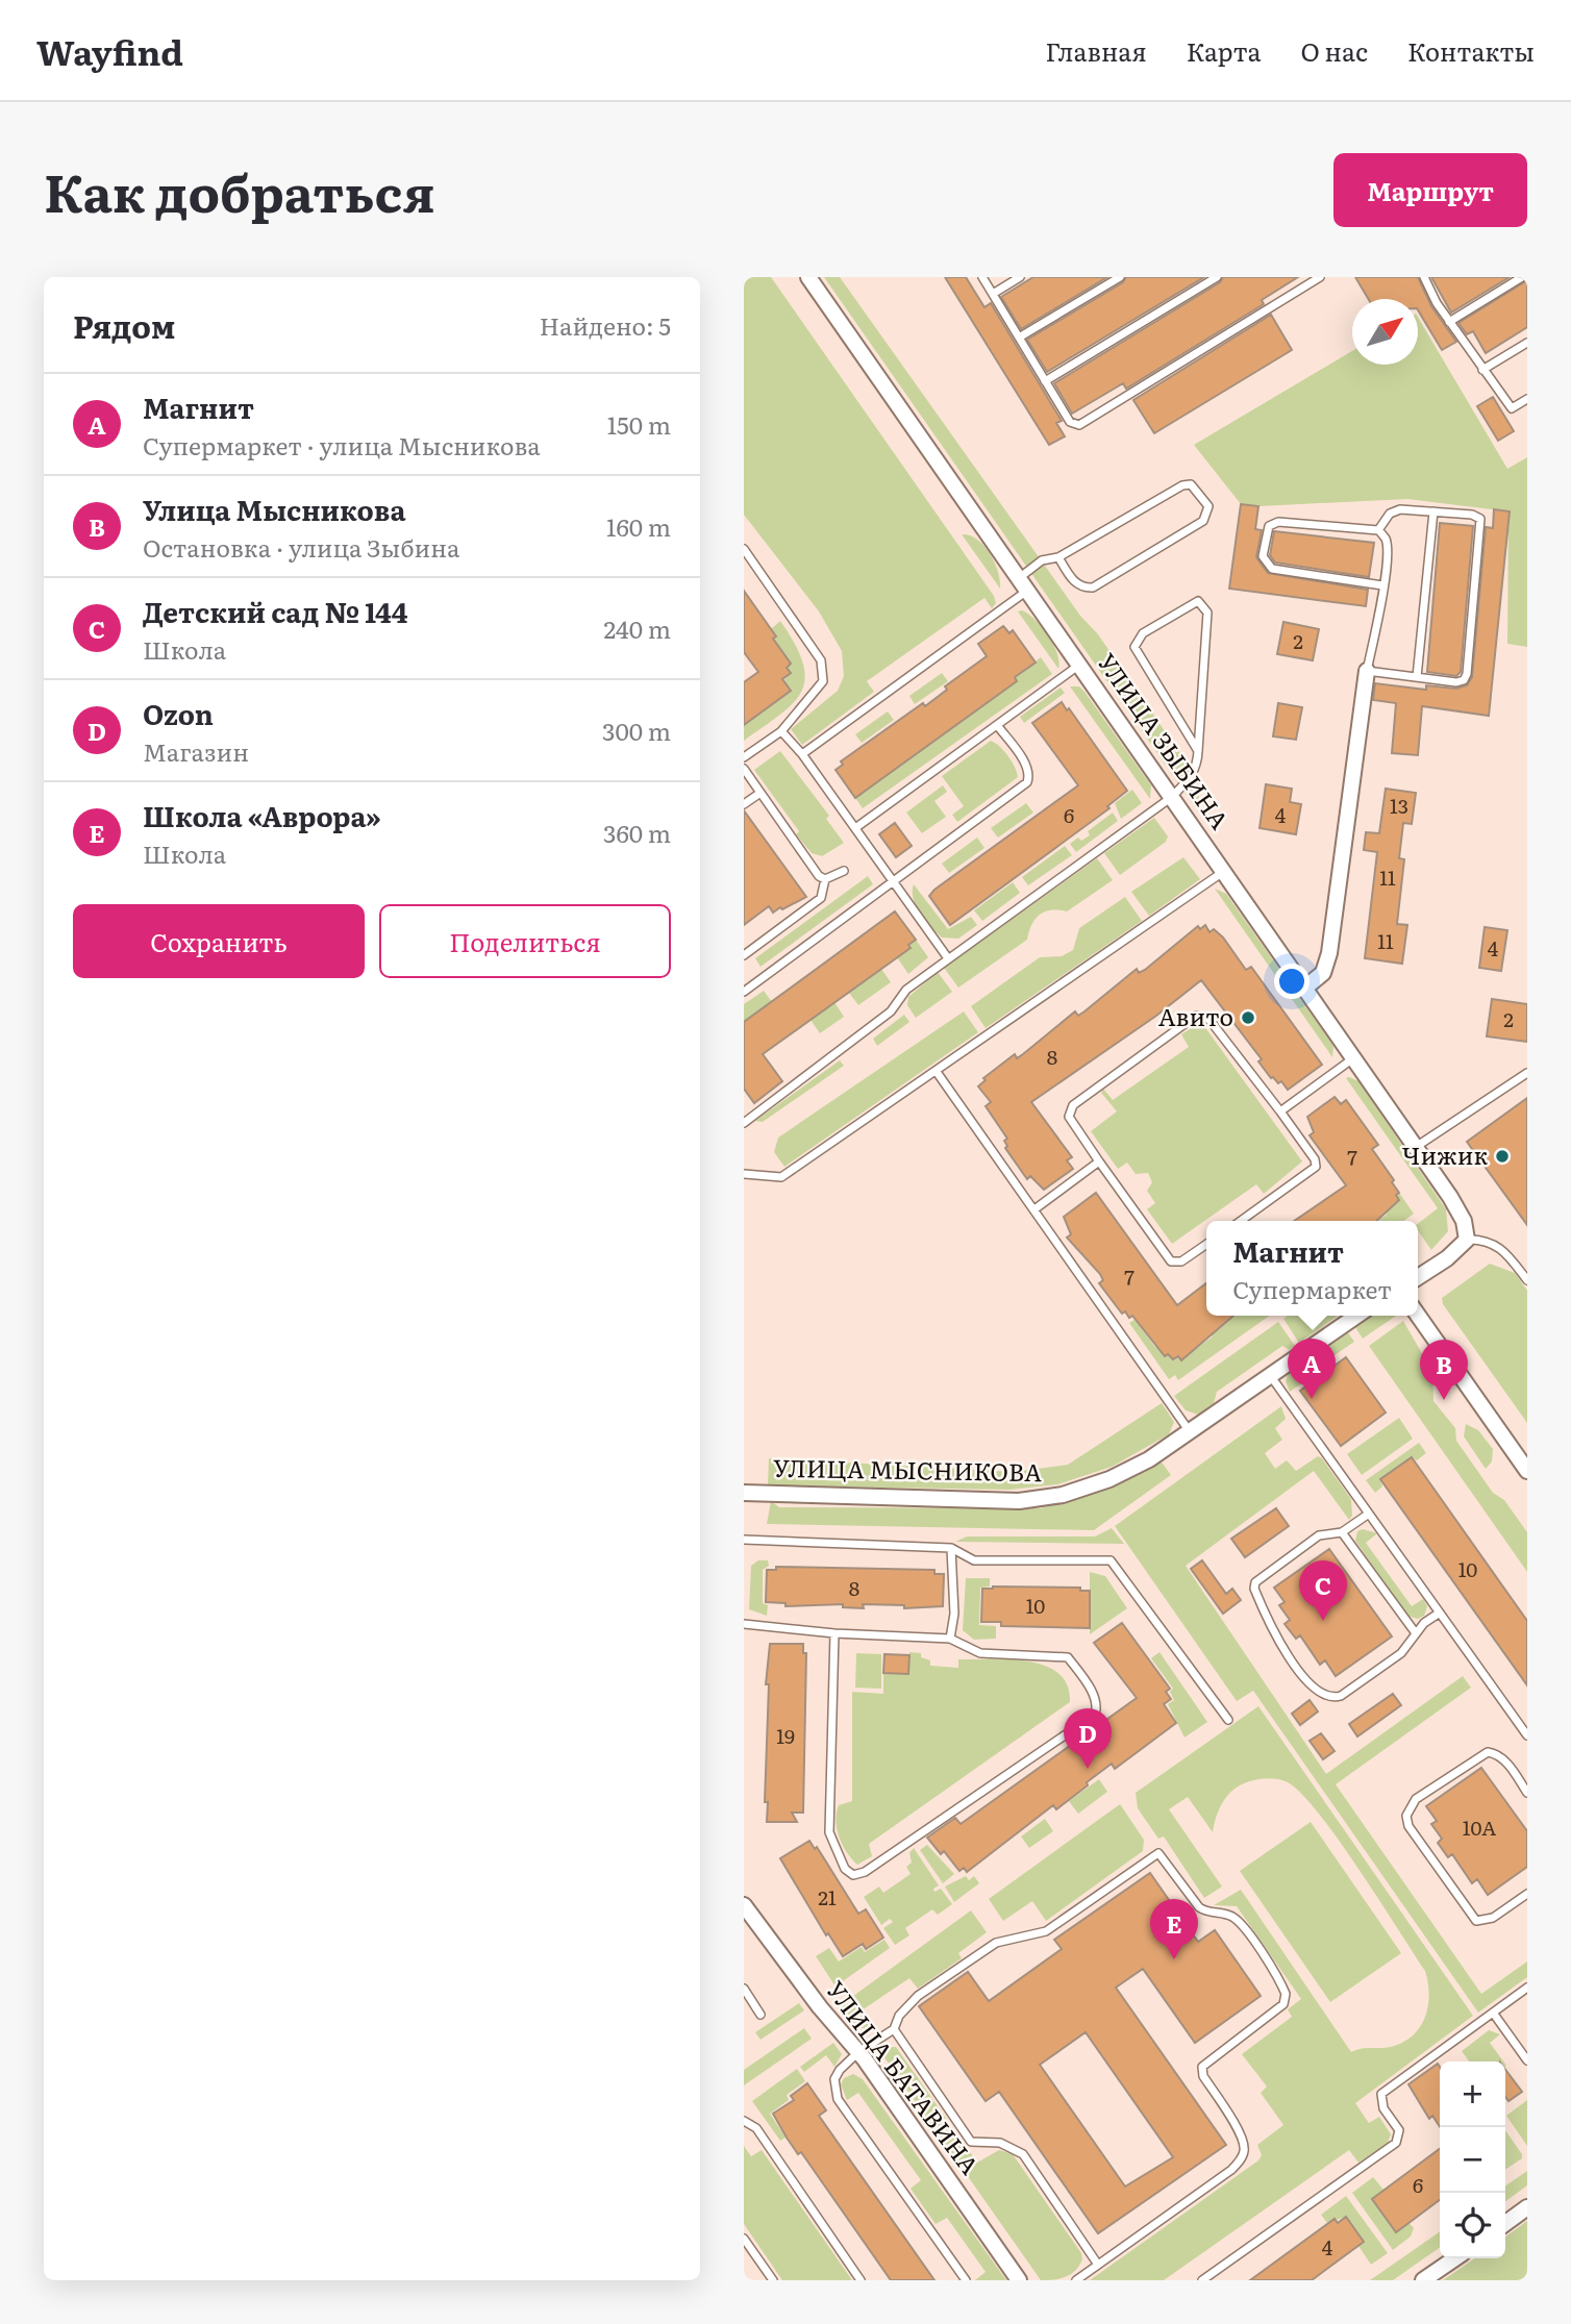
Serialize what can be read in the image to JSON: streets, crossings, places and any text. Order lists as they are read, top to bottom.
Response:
{
  "streets": {
    "street": ["УЛИЦА ЗЫБИНА", "УЛИЦА МЫСНИКОВА", "УЛИЦА БАТАВИНА"]
  },
  "places": ["Авито", "Чижик"],
  "house_numbers": [
    "2",
    "13",
    "6",
    "4",
    "11",
    "11",
    "4",
    "2",
    "8",
    "7",
    "7",
    "10",
    "8",
    "10",
    "19",
    "10А",
    "21",
    "6",
    "4"
  ],
  "north": "top right",
  "page": {
    "header": "Wayfind",
    "nav": [
      "Главная",
      "Карта",
      "О нас",
      "Контакты"
    ],
    "title": "Как добраться",
    "buttons": [
      "Маршрут",
      ["Сохранить", "Поделиться"]
    ],
    "heading": ["Рядом", "Найдено: 5"],
    "list": [
      {
        "mark": "A",
        "name": "Магнит",
        "note": "Супермаркет · улица Мысникова",
        "value": "150 m"
      },
      {
        "mark": "B",
        "name": "Улица Мысникова",
        "note": "Остановка · улица Зыбина",
        "value": "160 m"
      },
      {
        "mark": "C",
        "name": "Детский сад № 144",
        "note": "Школа",
        "value": "240 m"
      },
      {
        "mark": "D",
        "name": "Ozon",
        "note": "Магазин",
        "value": "300 m"
      },
      {
        "mark": "E",
        "name": "Школа «Аврора»",
        "note": "Школа",
        "value": "360 m"
      }
    ],
    "popup": ["Магнит", "Супермаркет"],
    "pins": [
      "A",
      "B",
      "C",
      "D",
      "E"
    ],
    "map_buttons": ["+", "−"]
  }
}
